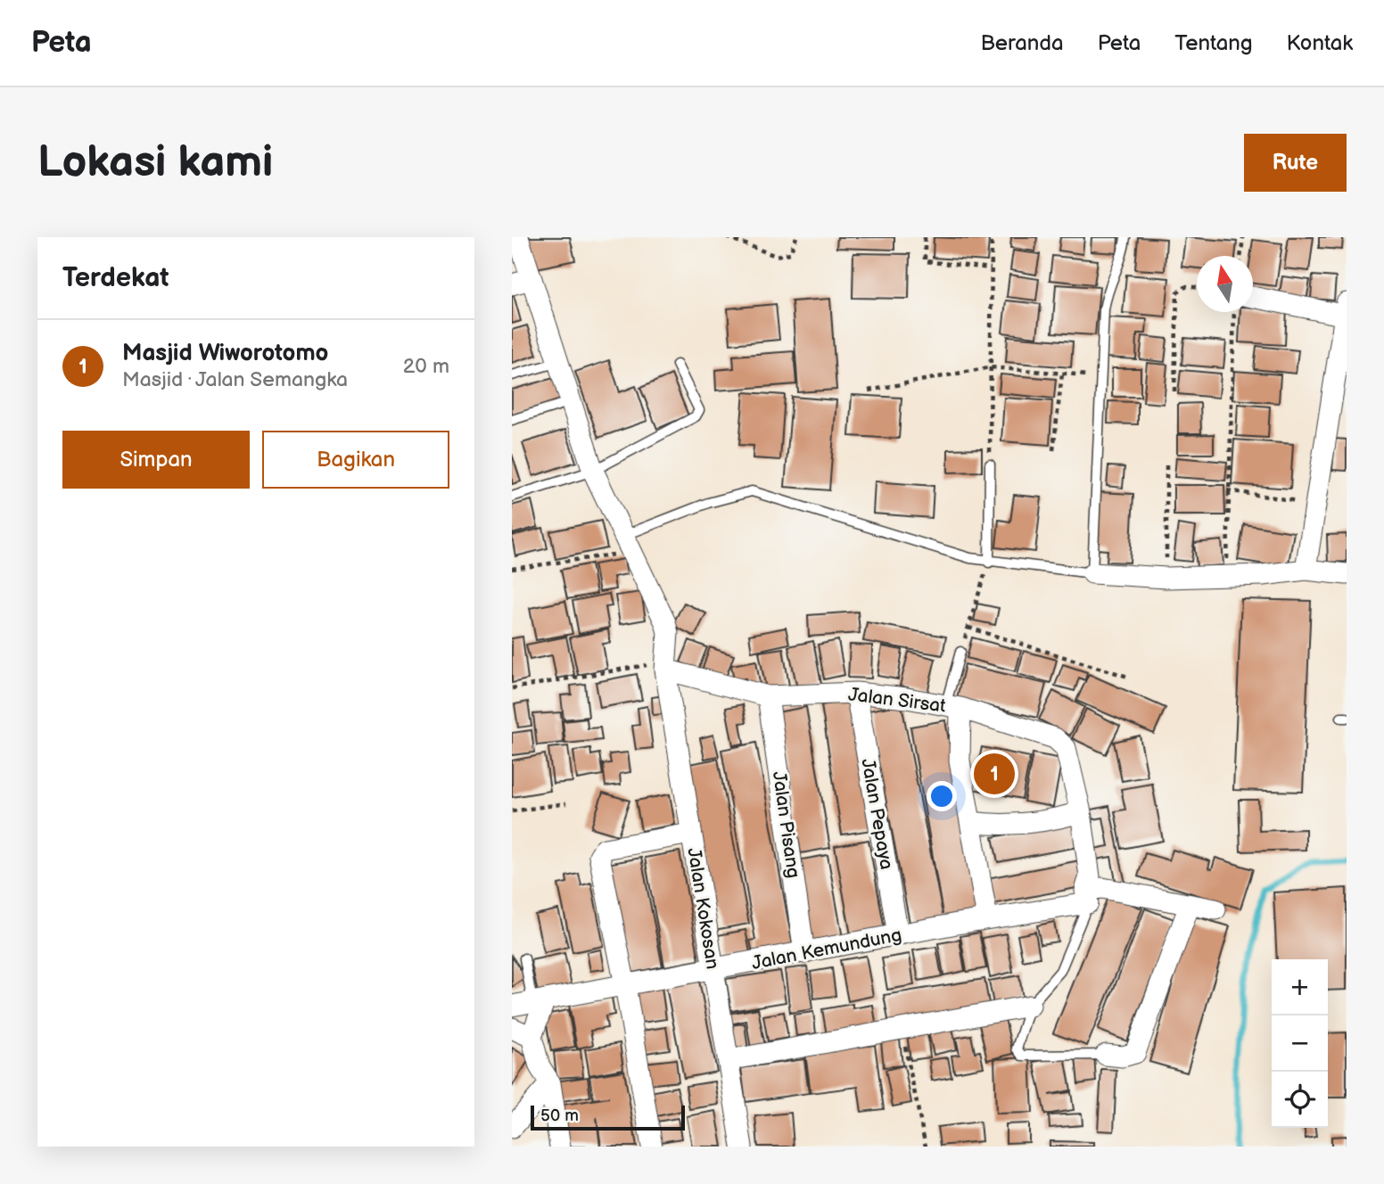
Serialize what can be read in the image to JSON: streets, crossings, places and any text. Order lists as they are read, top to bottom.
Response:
{
  "streets": {
    "street": [
      "Jalan Sirsat",
      "Jalan Pepaya",
      "Jalan Pisang",
      "Jalan Kokosan",
      "Jalan Kemundung"
    ]
  },
  "crossings": [
    ["Jalan Sirsat", "Jalan Pepaya"],
    ["Jalan Sirsat", "Jalan Pisang"],
    ["Jalan Sirsat", "Jalan Kokosan"],
    ["Jalan Sirsat", "Jalan Kemundung"],
    ["Jalan Pepaya", "Jalan Kemundung"],
    ["Jalan Pisang", "Jalan Kemundung"],
    ["Jalan Kokosan", "Jalan Kemundung"]
  ],
  "scale_bar": "50 m",
  "north": "top",
  "page": {
    "header": "Peta",
    "nav": [
      "Beranda",
      "Peta",
      "Tentang",
      "Kontak"
    ],
    "buttons": [
      "Rute",
      ["Simpan", "Bagikan"]
    ],
    "title": "Lokasi kami",
    "heading": "Terdekat",
    "list": [
      {
        "mark": "1",
        "name": "Masjid Wiworotomo",
        "note": "Masjid · Jalan Semangka",
        "value": "20 m"
      }
    ],
    "pins": "1",
    "map_buttons": ["+", "−"],
    "scale": "50 m"
  }
}
